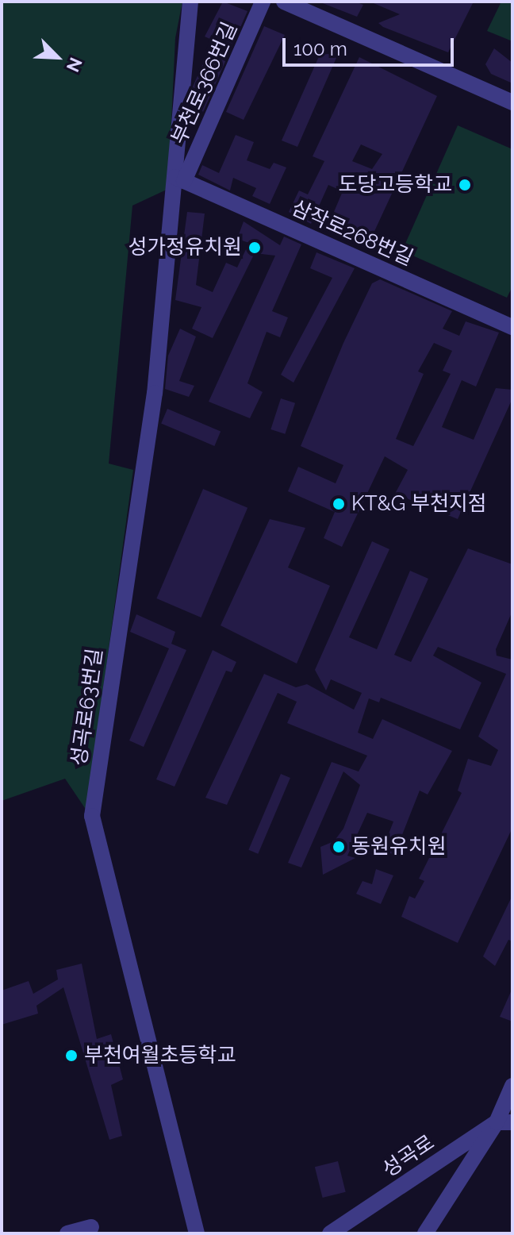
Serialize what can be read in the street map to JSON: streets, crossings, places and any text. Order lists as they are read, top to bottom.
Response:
{
  "streets": {
    "street": [
      "부천로366번길",
      "삼작로268번길",
      "성곡로63번길",
      "성곡로"
    ]
  },
  "crossings": [
    ["부천로366번길", "삼작로268번길"],
    ["부천로366번길", "성곡로63번길"],
    ["삼작로268번길", "성곡로63번길"]
  ],
  "places": [
    "도당고등학교",
    "성가정유치원",
    "KT&G 부천지점",
    "동원유치원",
    "부천여월초등학교"
  ],
  "scale_bar": "100 m",
  "north": "bottom right"
}
